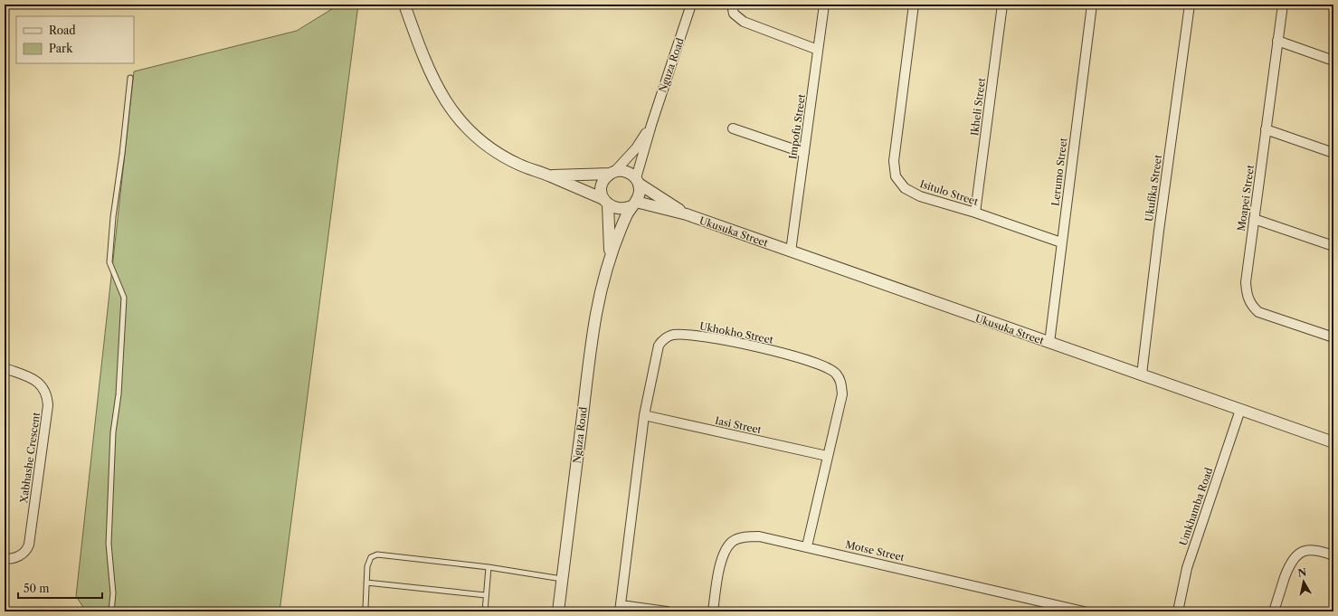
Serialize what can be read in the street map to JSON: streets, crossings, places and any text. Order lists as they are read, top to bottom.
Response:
{
  "streets": {
    "street": [
      "Nguza Road",
      "Ikheli Street",
      "Impofu Street",
      "Lerumo Street",
      "Ukufika Street",
      "Isitulo Street",
      "Moapei Street",
      "Ukusuka Street",
      "Ukhokho Street",
      "Iasi Street",
      "Xabhashe Crescent",
      "Umkhamba Road",
      "Motse Street"
    ]
  },
  "crossings": [
    ["Nguza Road", "Ukusuka Street"],
    ["Ikheli Street", "Isitulo Street"],
    ["Impofu Street", "Ukusuka Street"],
    ["Lerumo Street", "Isitulo Street"],
    ["Lerumo Street", "Ukusuka Street"],
    ["Ukufika Street", "Ukusuka Street"],
    ["Ukusuka Street", "Umkhamba Road"],
    ["Ukhokho Street", "Iasi Street"],
    ["Ukhokho Street", "Motse Street"]
  ],
  "legend": ["Road", "Park"],
  "scale_bar": "50 m",
  "north": "top"
}
